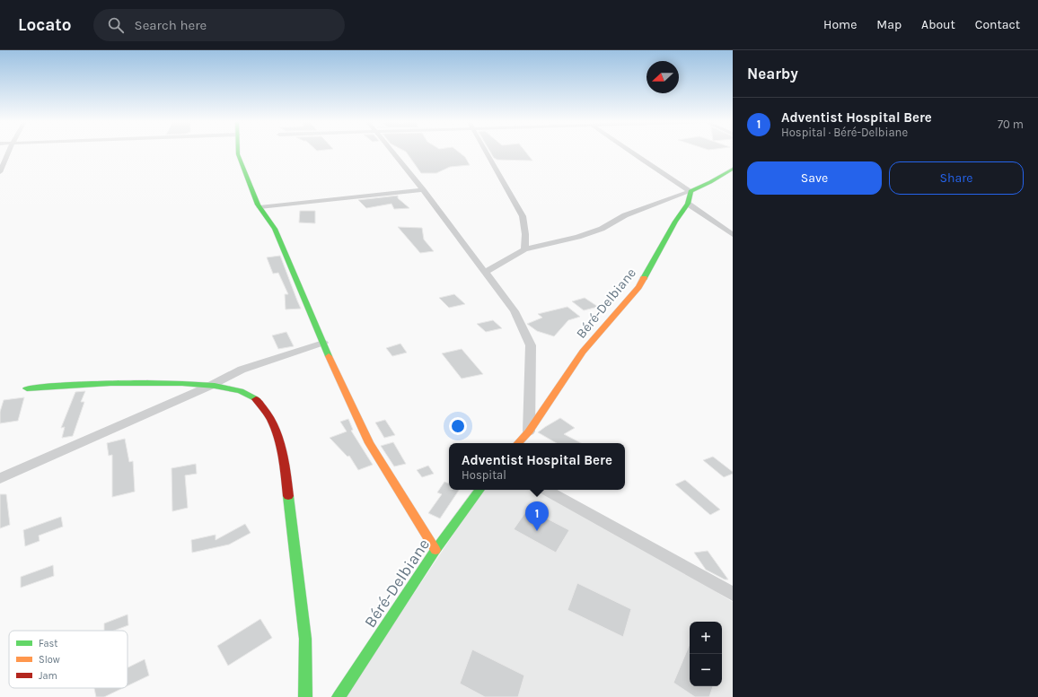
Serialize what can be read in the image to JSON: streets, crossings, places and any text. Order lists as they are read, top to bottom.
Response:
{
  "streets": {
    "street": ["Béré-Delbiane"]
  },
  "legend": ["Fast", "Slow", "Jam"],
  "north": "left",
  "page": {
    "header": "Locato",
    "search": "Search here",
    "nav": [
      "Home",
      "Map",
      "About",
      "Contact"
    ],
    "heading": "Nearby",
    "list": [
      {
        "mark": "1",
        "name": "Adventist Hospital Bere",
        "note": "Hospital · Béré-Delbiane",
        "value": "70 m"
      }
    ],
    "buttons": ["Save", "Share"],
    "popup": ["Adventist Hospital Bere", "Hospital"],
    "pins": "1",
    "map_buttons": ["+", "−"]
  }
}
